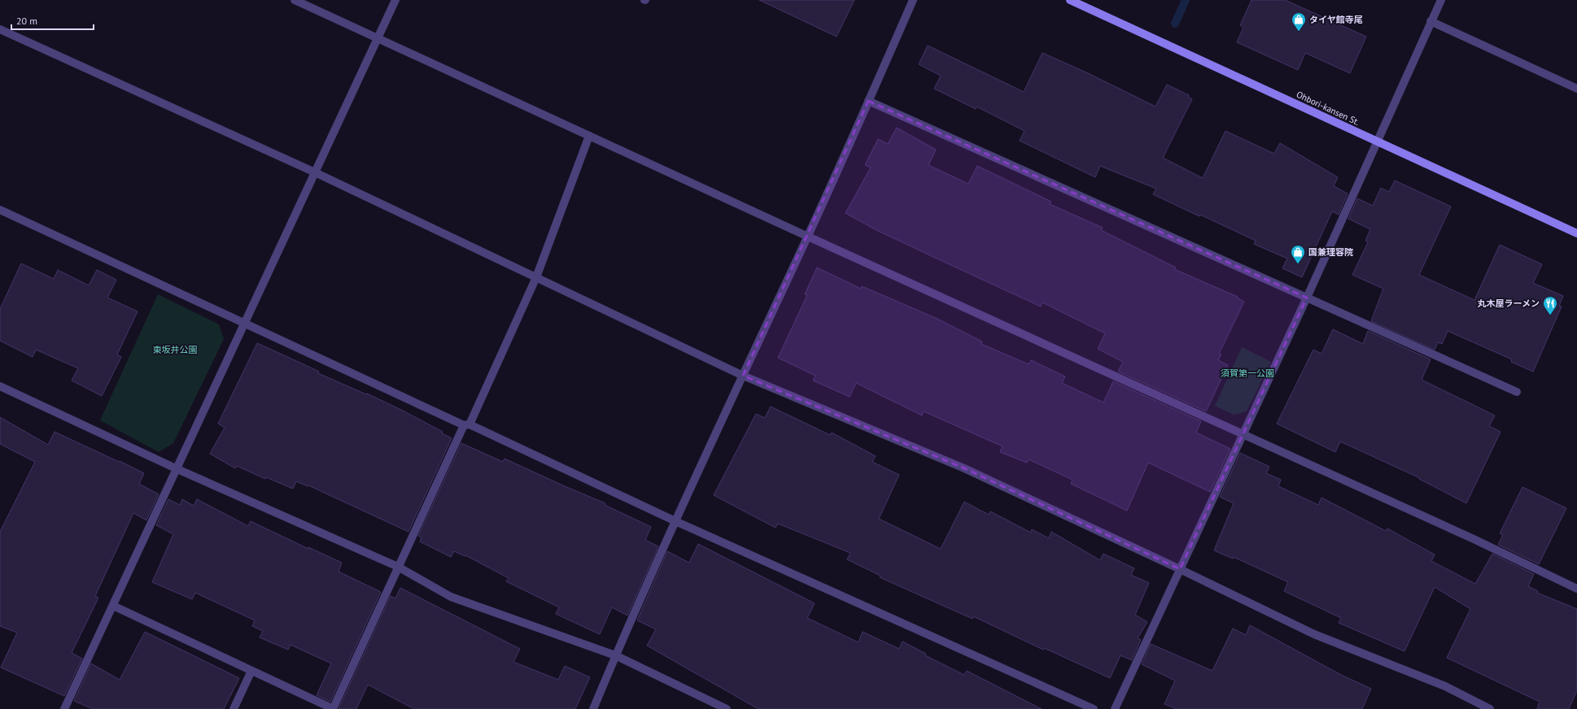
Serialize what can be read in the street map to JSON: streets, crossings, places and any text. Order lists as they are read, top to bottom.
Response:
{
  "streets": {
    "street": ["Ohbori-kansen St."]
  },
  "parks": ["東坂井公園", "須賀第一公園"],
  "places": {
    "shop": ["タイヤ館寺尾", "国兼理容院"],
    "restaurant": ["丸木屋ラーメン"]
  },
  "scale_bar": "20 m"
}
